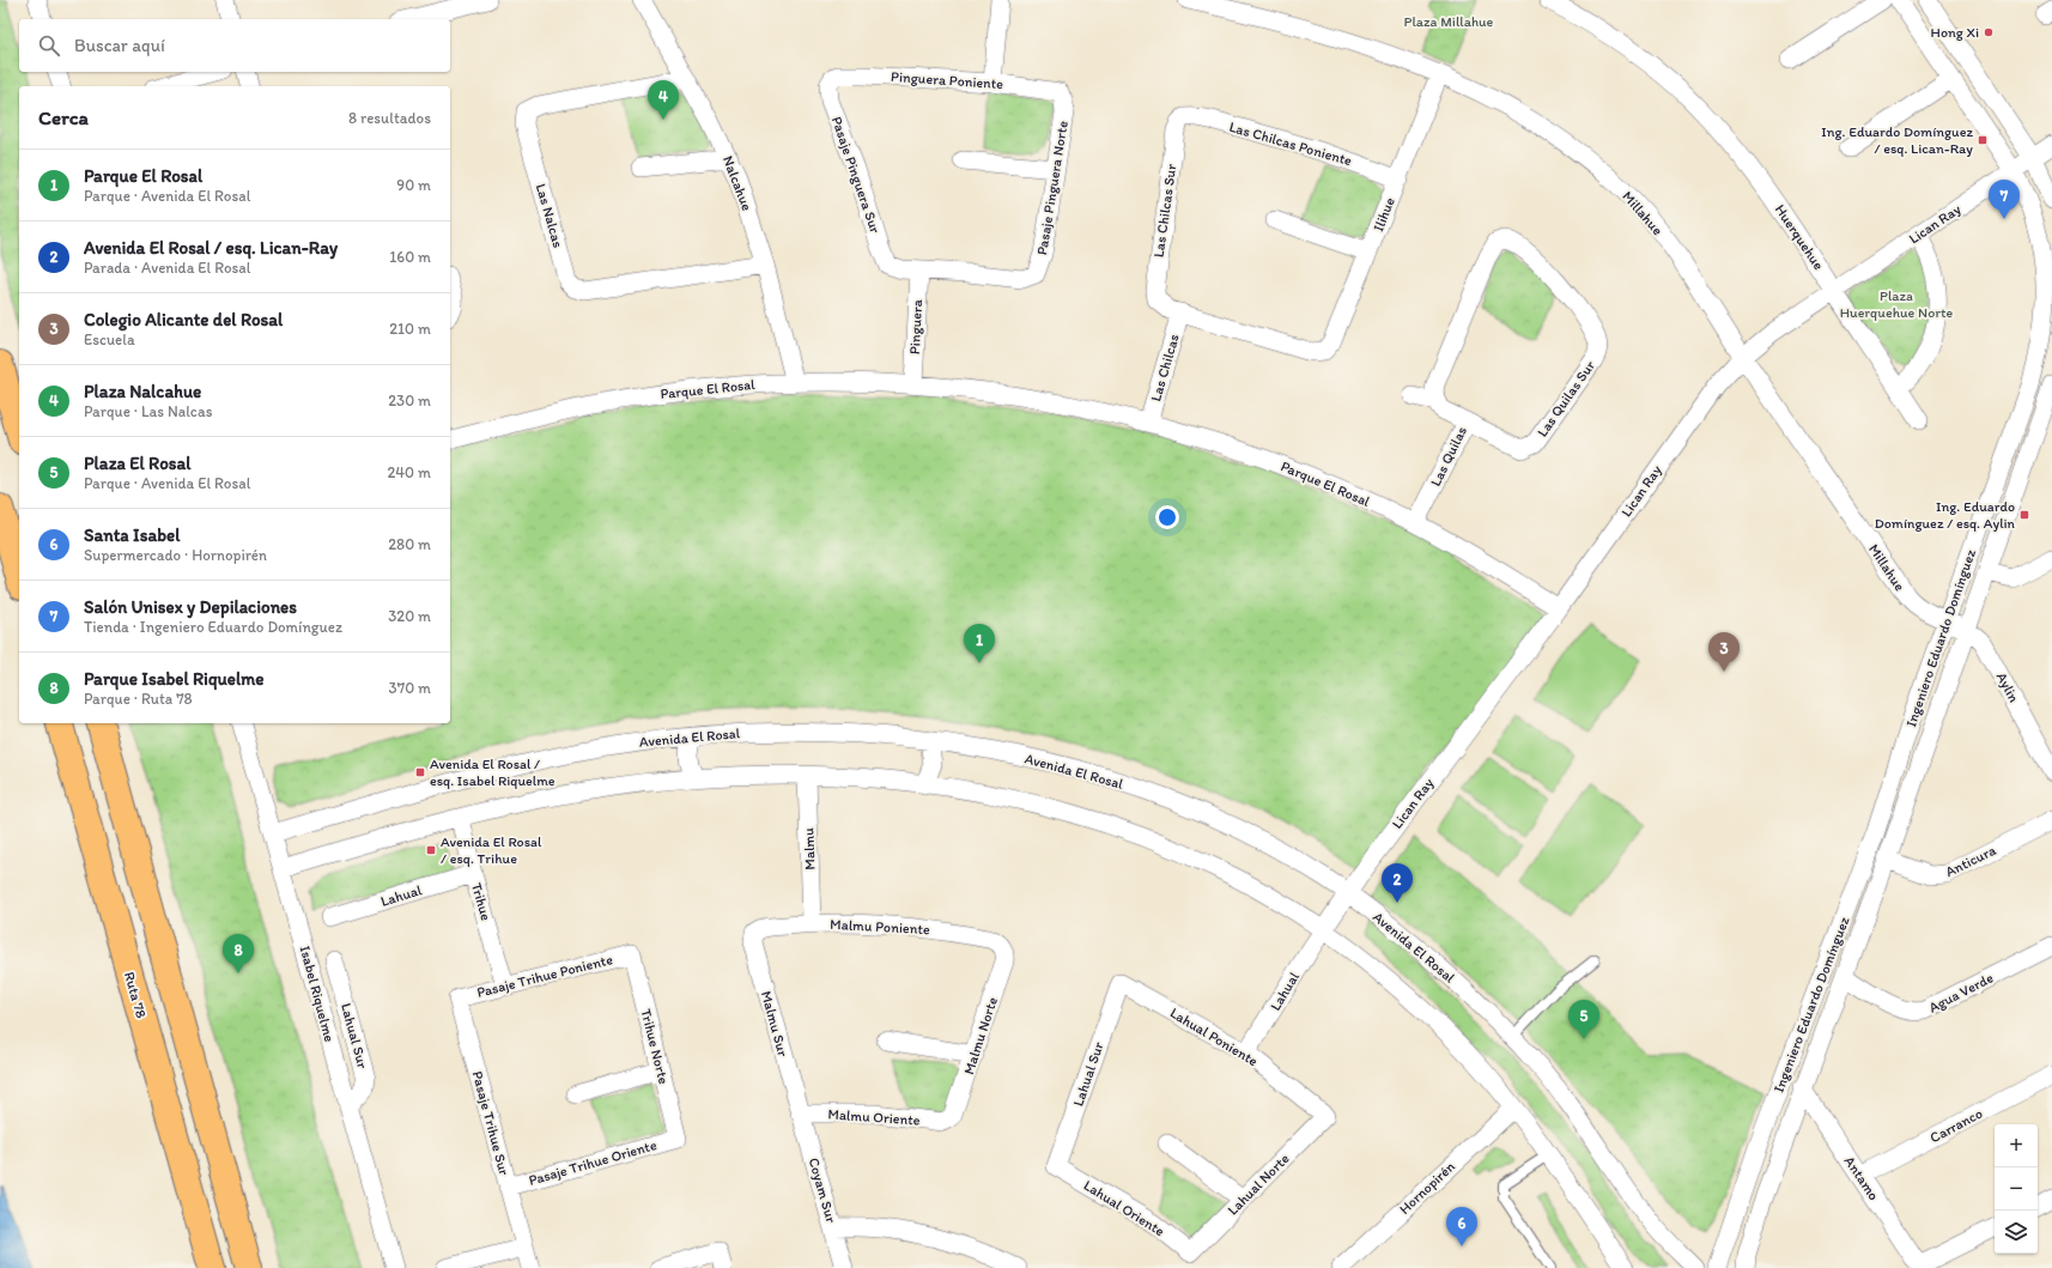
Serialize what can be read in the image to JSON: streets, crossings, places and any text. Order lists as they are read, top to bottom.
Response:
{
  "streets": {
    "highway": ["Ruta 78"],
    "street": [
      "Pinguera Poniente",
      "Las Chilcas Poniente",
      "Pasaje Pinguera Sur",
      "Nalcahue",
      "Pasaje Pinguera Norte",
      "Las Chilcas Sur",
      "Millahue",
      "Ilihue",
      "Las Nalcas",
      "Lican Ray",
      "Huerquehue",
      "Pinguera",
      "Las Chilcas",
      "Parque El Rosal",
      "Las Quilas Sur",
      "Las Quilas",
      "Ingeniero Eduardo Domínguez",
      "Aylin",
      "Avenida El Rosal",
      "Malmu",
      "Anticura",
      "Lahual",
      "Trihue",
      "Malmu Poniente",
      "Pasaje Trihue Poniente",
      "Agua Verde",
      "Isabel Riquelme",
      "Malmu Sur",
      "Lahual Sur",
      "Malmu Norte",
      "Lahual Poniente",
      "Trihue Norte",
      "Malmu Oriente",
      "Pasaje Trihue Sur",
      "Carranco",
      "Pasaje Trihue Oriente",
      "Antamo",
      "Lahual Norte",
      "Hornopirén",
      "Coyam Sur",
      "Lahual Oriente"
    ]
  },
  "crossings": [
    ["Pinguera Poniente", "Pasaje Pinguera Sur"],
    ["Pinguera Poniente", "Pasaje Pinguera Norte"],
    ["Las Chilcas Poniente", "Las Chilcas Sur"],
    ["Las Chilcas Poniente", "Ilihue"],
    ["Pasaje Pinguera Sur", "Pasaje Pinguera Norte"],
    ["Pasaje Pinguera Sur", "Pinguera"],
    ["Nalcahue", "Las Nalcas"],
    ["Nalcahue", "Parque El Rosal"],
    ["Pasaje Pinguera Norte", "Pinguera"],
    ["Las Chilcas Sur", "Ilihue"],
    ["Las Chilcas Sur", "Las Chilcas"],
    ["Millahue", "Ilihue"],
    ["Millahue", "Lican Ray"],
    ["Millahue", "Ingeniero Eduardo Domínguez"],
    ["Millahue", "Aylin"],
    ["Ilihue", "Las Chilcas"],
    ["Lican Ray", "Huerquehue"],
    ["Lican Ray", "Parque El Rosal"],
    ["Lican Ray", "Ingeniero Eduardo Domínguez"],
    ["Lican Ray", "Avenida El Rosal"],
    ["Lican Ray", "Lahual"],
    ["Pinguera", "Parque El Rosal"],
    ["Las Chilcas", "Parque El Rosal"],
    ["Parque El Rosal", "Las Quilas"],
    ["Las Quilas Sur", "Las Quilas"],
    ["Ingeniero Eduardo Domínguez", "Aylin"],
    ["Ingeniero Eduardo Domínguez", "Anticura"],
    ["Ingeniero Eduardo Domínguez", "Agua Verde"],
    ["Ingeniero Eduardo Domínguez", "Antamo"],
    ["Avenida El Rosal", "Isabel Riquelme"],
    ["Malmu", "Malmu Poniente"],
    ["Lahual", "Trihue"],
    ["Lahual", "Lahual Poniente"],
    ["Trihue", "Pasaje Trihue Poniente"],
    ["Malmu Poniente", "Malmu Sur"],
    ["Malmu Poniente", "Malmu Norte"],
    ["Pasaje Trihue Poniente", "Trihue Norte"],
    ["Pasaje Trihue Poniente", "Pasaje Trihue Sur"],
    ["Isabel Riquelme", "Lahual Sur"],
    ["Malmu Sur", "Malmu Oriente"],
    ["Malmu Sur", "Coyam Sur"],
    ["Lahual Sur", "Lahual Poniente"],
    ["Lahual Sur", "Lahual Oriente"],
    ["Malmu Norte", "Malmu Oriente"],
    ["Lahual Poniente", "Lahual Norte"],
    ["Trihue Norte", "Pasaje Trihue Oriente"],
    ["Malmu Oriente", "Coyam Sur"],
    ["Pasaje Trihue Sur", "Pasaje Trihue Oriente"],
    ["Carranco", "Antamo"],
    ["Lahual Norte", "Lahual Oriente"]
  ],
  "parks": ["Plaza Millahue", "Plaza Huerquehue Norte"],
  "places": {
    "other": ["Hong Xi"],
    "transit": [
      "Ing. Eduardo Domínguez / esq. Lican-Ray",
      "Ing. Eduardo Domínguez / esq. Aylin",
      "Avenida El Rosal / esq. Isabel Riquelme",
      "Avenida El Rosal / esq. Trihue"
    ]
  },
  "page": {
    "search": "Buscar aquí",
    "pins": [
      "4",
      "7",
      "1",
      "3",
      "2",
      "8",
      "5",
      "6"
    ],
    "heading": ["Cerca", "8 resultados"],
    "list": [
      {
        "mark": "1",
        "name": "Parque El Rosal",
        "note": "Parque · Avenida El Rosal",
        "value": "90 m"
      },
      {
        "mark": "2",
        "name": "Avenida El Rosal / esq. Lican-Ray",
        "note": "Parada · Avenida El Rosal",
        "value": "160 m"
      },
      {
        "mark": "3",
        "name": "Colegio Alicante del Rosal",
        "note": "Escuela",
        "value": "210 m"
      },
      {
        "mark": "4",
        "name": "Plaza Nalcahue",
        "note": "Parque · Las Nalcas",
        "value": "230 m"
      },
      {
        "mark": "5",
        "name": "Plaza El Rosal",
        "note": "Parque · Avenida El Rosal",
        "value": "240 m"
      },
      {
        "mark": "6",
        "name": "Santa Isabel",
        "note": "Supermercado · Hornopirén",
        "value": "280 m"
      },
      {
        "mark": "7",
        "name": "Salón Unisex y Depilaciones",
        "note": "Tienda · Ingeniero Eduardo Domínguez",
        "value": "320 m"
      },
      {
        "mark": "8",
        "name": "Parque Isabel Riquelme",
        "note": "Parque · Ruta 78",
        "value": "370 m"
      }
    ],
    "map_buttons": ["+", "−"]
  }
}
